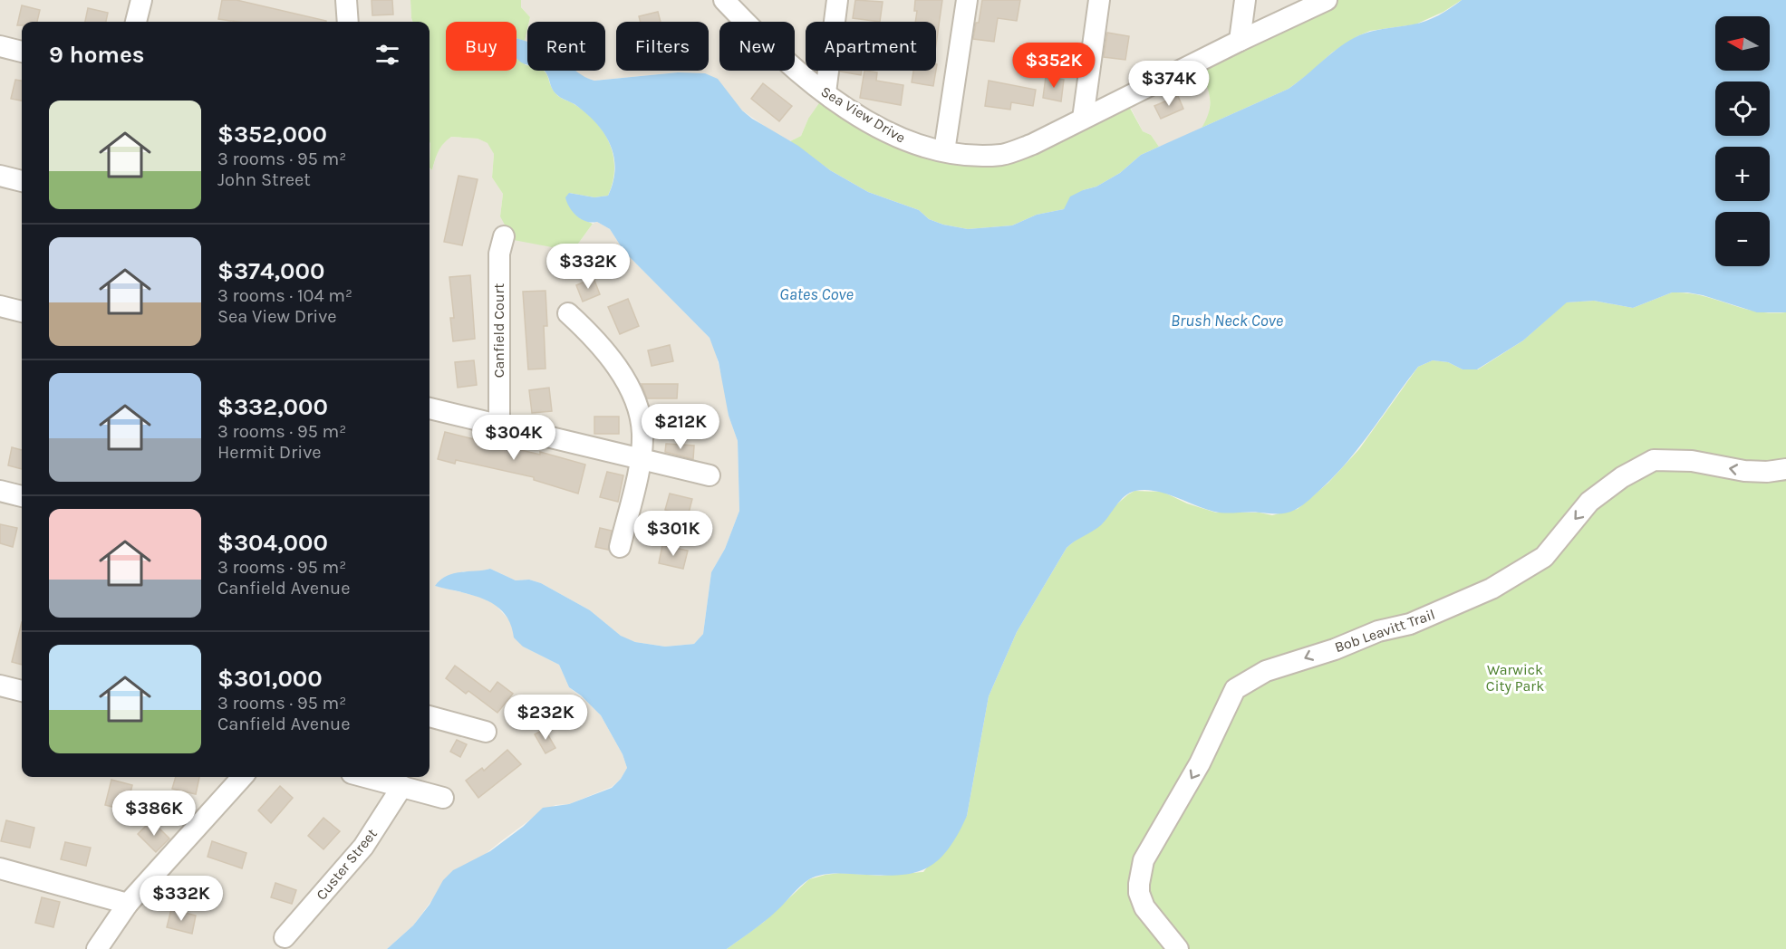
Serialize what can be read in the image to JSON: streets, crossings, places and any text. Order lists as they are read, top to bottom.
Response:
{
  "streets": {
    "street": [
      "Sea View Drive",
      "Canfield Court",
      "Bob Leavitt Trail",
      "Custer Street"
    ]
  },
  "one_way": ["Bob Leavitt Trail"],
  "water": ["Gates Cove", "Brush Neck Cove"],
  "parks": ["Warwick City Park"],
  "north": "left",
  "page": {
    "map_buttons": ["+", "−"],
    "chip": [
      "Buy",
      "Rent",
      "Filters",
      "New",
      "Apartment"
    ],
    "heading": "9 homes",
    "price": [
      "$352K",
      "$374K",
      "$332K",
      "$212K",
      "$304K",
      "$301K",
      "$232K",
      "$386K",
      "$332K"
    ],
    "list": [
      {
        "name": "$352,000",
        "note": "3 rooms · 95 m² · John Street"
      },
      {
        "name": "$374,000",
        "note": "3 rooms · 104 m² · Sea View Drive"
      },
      {
        "name": "$332,000",
        "note": "3 rooms · 95 m² · Hermit Drive"
      },
      {
        "name": "$304,000",
        "note": "3 rooms · 95 m² · Canfield Avenue"
      },
      {
        "name": "$301,000",
        "note": "3 rooms · 95 m² · Canfield Avenue"
      }
    ]
  }
}
